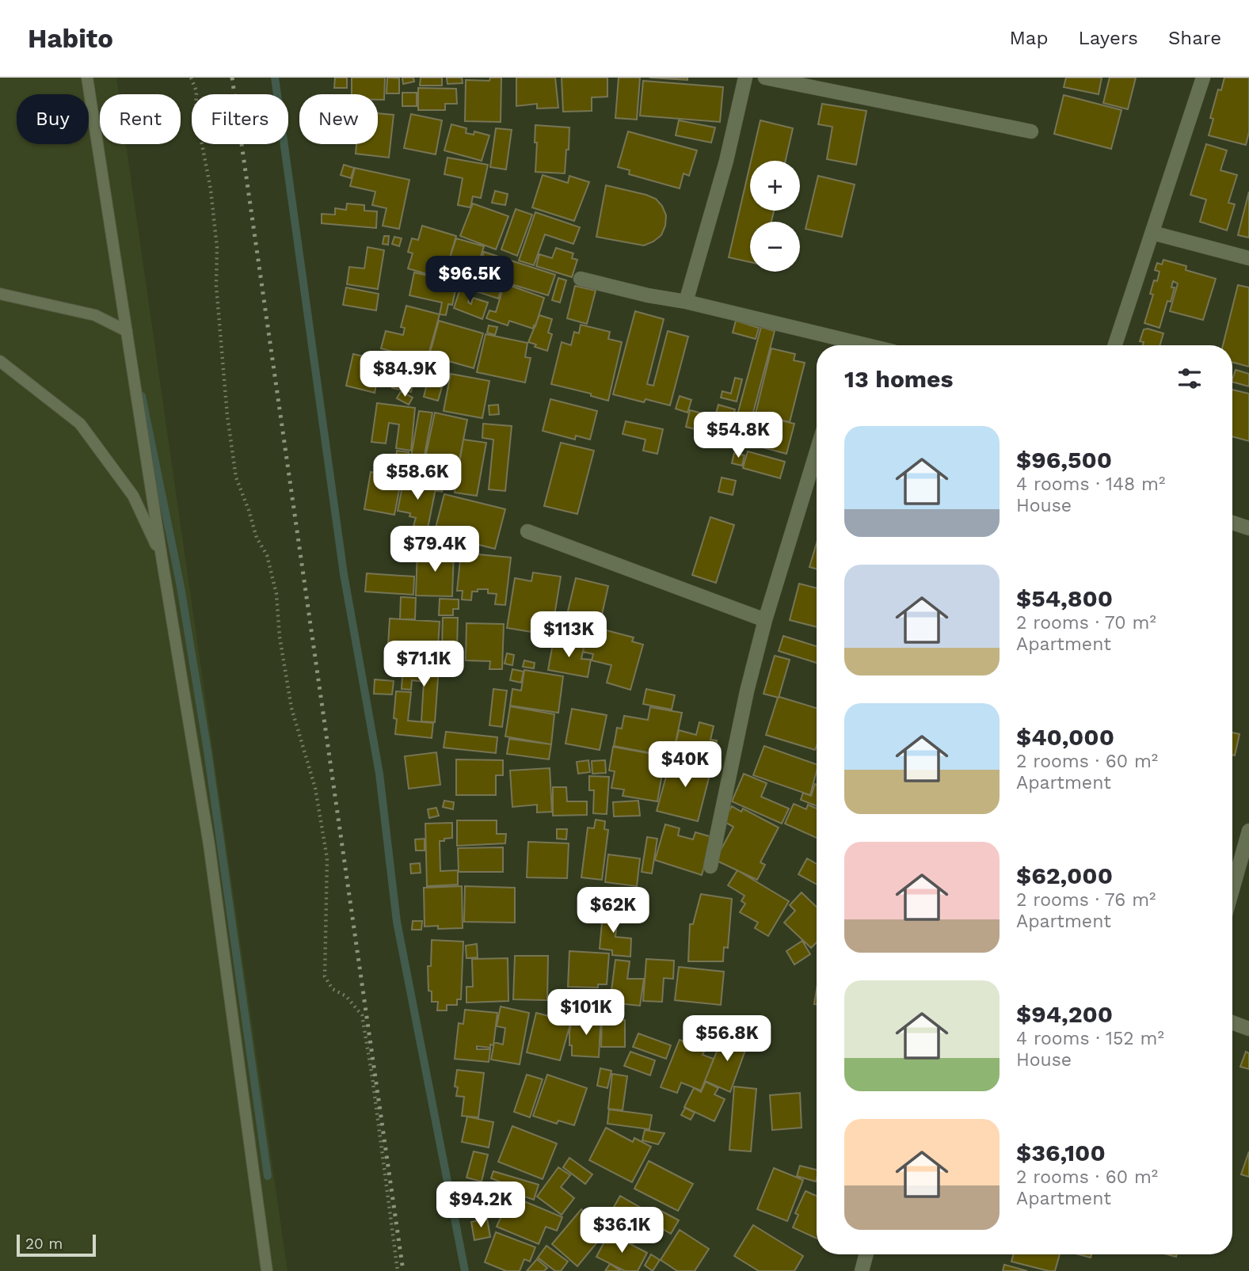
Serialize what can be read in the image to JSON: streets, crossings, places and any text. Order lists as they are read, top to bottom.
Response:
{
  "scale_bar": "20 m",
  "page": {
    "header": "Habito",
    "nav": ["Map", "Layers", "Share"],
    "chip": [
      "Buy",
      "Rent",
      "Filters",
      "New"
    ],
    "map_buttons": ["+", "−"],
    "price": [
      "$96.5K",
      "$84.9K",
      "$54.8K",
      "$58.6K",
      "$79.4K",
      "$113K",
      "$71.1K",
      "$40K",
      "$62K",
      "$101K",
      "$56.8K",
      "$94.2K",
      "$36.1K"
    ],
    "heading": "13 homes",
    "list": [
      {
        "name": "$96,500",
        "note": "4 rooms · 148 m² · House"
      },
      {
        "name": "$54,800",
        "note": "2 rooms · 70 m² · Apartment"
      },
      {
        "name": "$40,000",
        "note": "2 rooms · 60 m² · Apartment"
      },
      {
        "name": "$62,000",
        "note": "2 rooms · 76 m² · Apartment"
      },
      {
        "name": "$94,200",
        "note": "4 rooms · 152 m² · House"
      },
      {
        "name": "$36,100",
        "note": "2 rooms · 60 m² · Apartment"
      }
    ],
    "scale": "20 m"
  }
}
